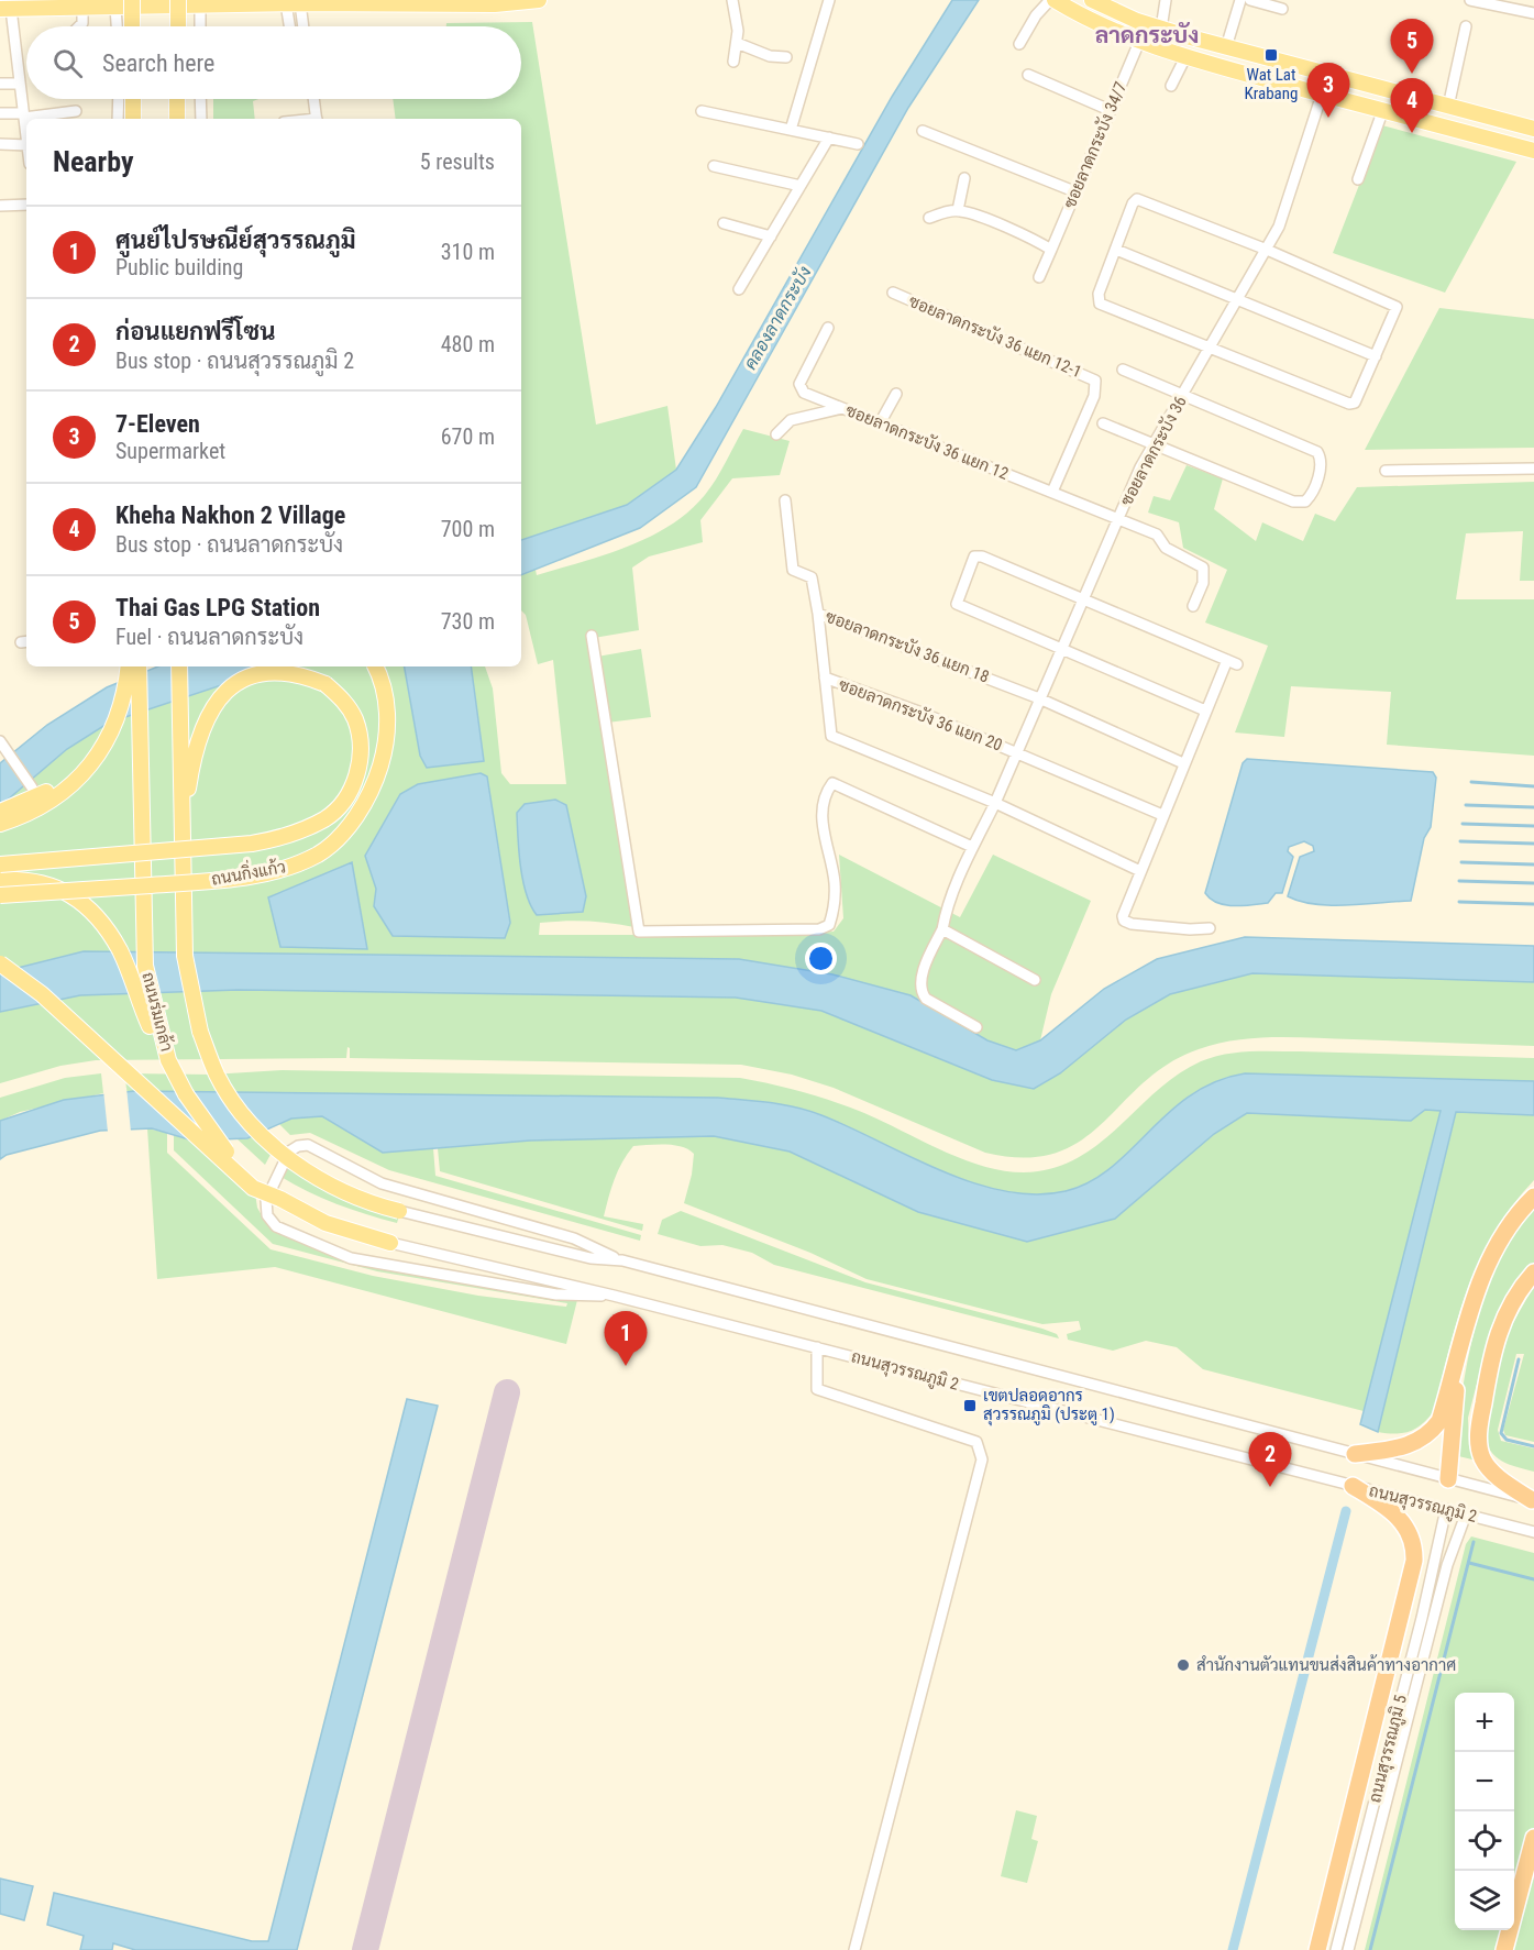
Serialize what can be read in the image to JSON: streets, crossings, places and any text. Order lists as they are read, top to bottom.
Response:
{
  "streets": {
    "main road": ["ถนนกิ่งแก้ว", "ถนนร่มเกล้า"],
    "street": [
      "ซอยลาดกระบัง 34/7",
      "ซอยลาดกระบัง 36 แยก 12-1",
      "ซอยลาดกระบัง 36 แยก 12",
      "ซอยลาดกระบัง 36",
      "ซอยลาดกระบัง 36 แยก 18",
      "ซอยลาดกระบัง 36 แยก 20",
      "ถนนสุวรรณภูมิ 2",
      "ถนนสุวรรณภูมิ 5"
    ]
  },
  "crossings": [
    ["ซอยลาดกระบัง 36 แยก 12-1", "ซอยลาดกระบัง 36 แยก 12"],
    ["ซอยลาดกระบัง 36 แยก 12", "ซอยลาดกระบัง 36"],
    ["ซอยลาดกระบัง 36", "ซอยลาดกระบัง 36 แยก 18"],
    ["ซอยลาดกระบัง 36", "ซอยลาดกระบัง 36 แยก 20"],
    ["ถนนร่มเกล้า", "ถนนสุวรรณภูมิ 2"],
    ["ถนนสุวรรณภูมิ 2", "ถนนสุวรรณภูมิ 5"]
  ],
  "districts": ["ลาดกระบัง"],
  "water": ["คลองลาดกระบัง"],
  "places": {
    "transit": ["Wat Lat Krabang", "เขตปลอดอากร สุวรรณภูมิ (ประตู 1)"],
    "other": ["สำนักงานตัวแทนขนส่งสินค้าทางอากาศ"]
  },
  "page": {
    "pins": [
      "5",
      "3",
      "4",
      "1",
      "2"
    ],
    "search": "Search here",
    "heading": ["Nearby", "5 results"],
    "list": [
      {
        "mark": "1",
        "name": "ศูนย์ไปรษณีย์สุวรรณภูมิ",
        "note": "Public building",
        "value": "310 m"
      },
      {
        "mark": "2",
        "name": "ก่อนแยกฟรีโซน",
        "note": "Bus stop · ถนนสุวรรณภูมิ 2",
        "value": "480 m"
      },
      {
        "mark": "3",
        "name": "7-Eleven",
        "note": "Supermarket",
        "value": "670 m"
      },
      {
        "mark": "4",
        "name": "Kheha Nakhon 2 Village",
        "note": "Bus stop · ถนนลาดกระบัง",
        "value": "700 m"
      },
      {
        "mark": "5",
        "name": "Thai Gas LPG Station",
        "note": "Fuel · ถนนลาดกระบัง",
        "value": "730 m"
      }
    ],
    "map_buttons": ["+", "−"]
  }
}
